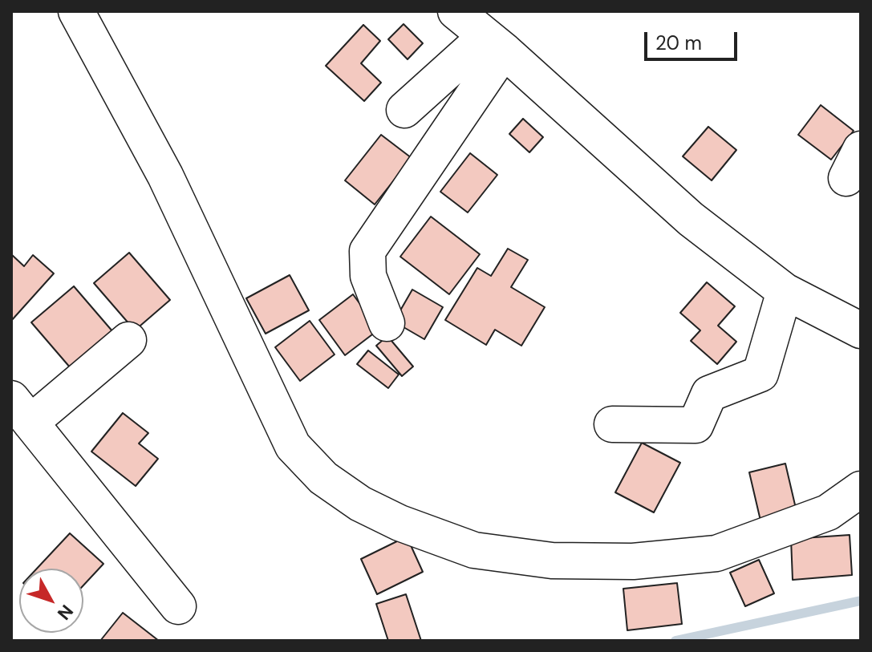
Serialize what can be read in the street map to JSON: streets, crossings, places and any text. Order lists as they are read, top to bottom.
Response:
{
  "scale_bar": "20 m",
  "north": "bottom right"
}
